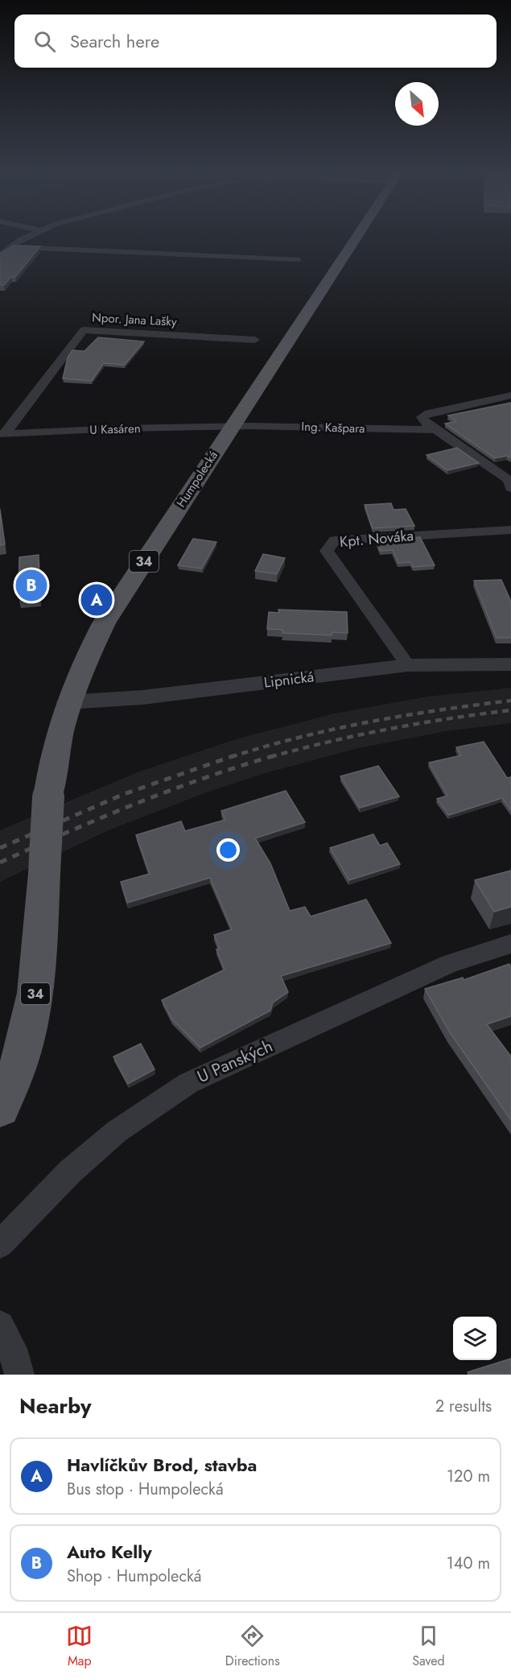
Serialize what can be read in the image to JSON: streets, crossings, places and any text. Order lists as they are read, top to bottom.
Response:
{
  "streets": {
    "main road": ["Humpolecká", "34"],
    "street": [
      "Npor. Jana Lašky",
      "Ing. Kašpara",
      "U Kasáren",
      "Kpt. Nováka",
      "Lipnická",
      "U Panských"
    ]
  },
  "crossings": [
    ["Npor. Jana Lašky", "U Kasáren"],
    ["Ing. Kašpara", "U Kasáren"],
    ["Ing. Kašpara", "Humpolecká"],
    ["U Kasáren", "Humpolecká"],
    ["Humpolecká", "Lipnická"],
    ["Kpt. Nováka", "Lipnická"]
  ],
  "north": "bottom right",
  "page": {
    "search": "Search here",
    "pins": ["B", "A"],
    "heading": ["Nearby", "2 results"],
    "list": [
      {
        "mark": "A",
        "name": "Havlíčkův Brod, stavba",
        "note": "Bus stop · Humpolecká",
        "value": "120 m"
      },
      {
        "mark": "B",
        "name": "Auto Kelly",
        "note": "Shop · Humpolecká",
        "value": "140 m"
      }
    ],
    "nav": ["Map", "Directions", "Saved"]
  }
}
